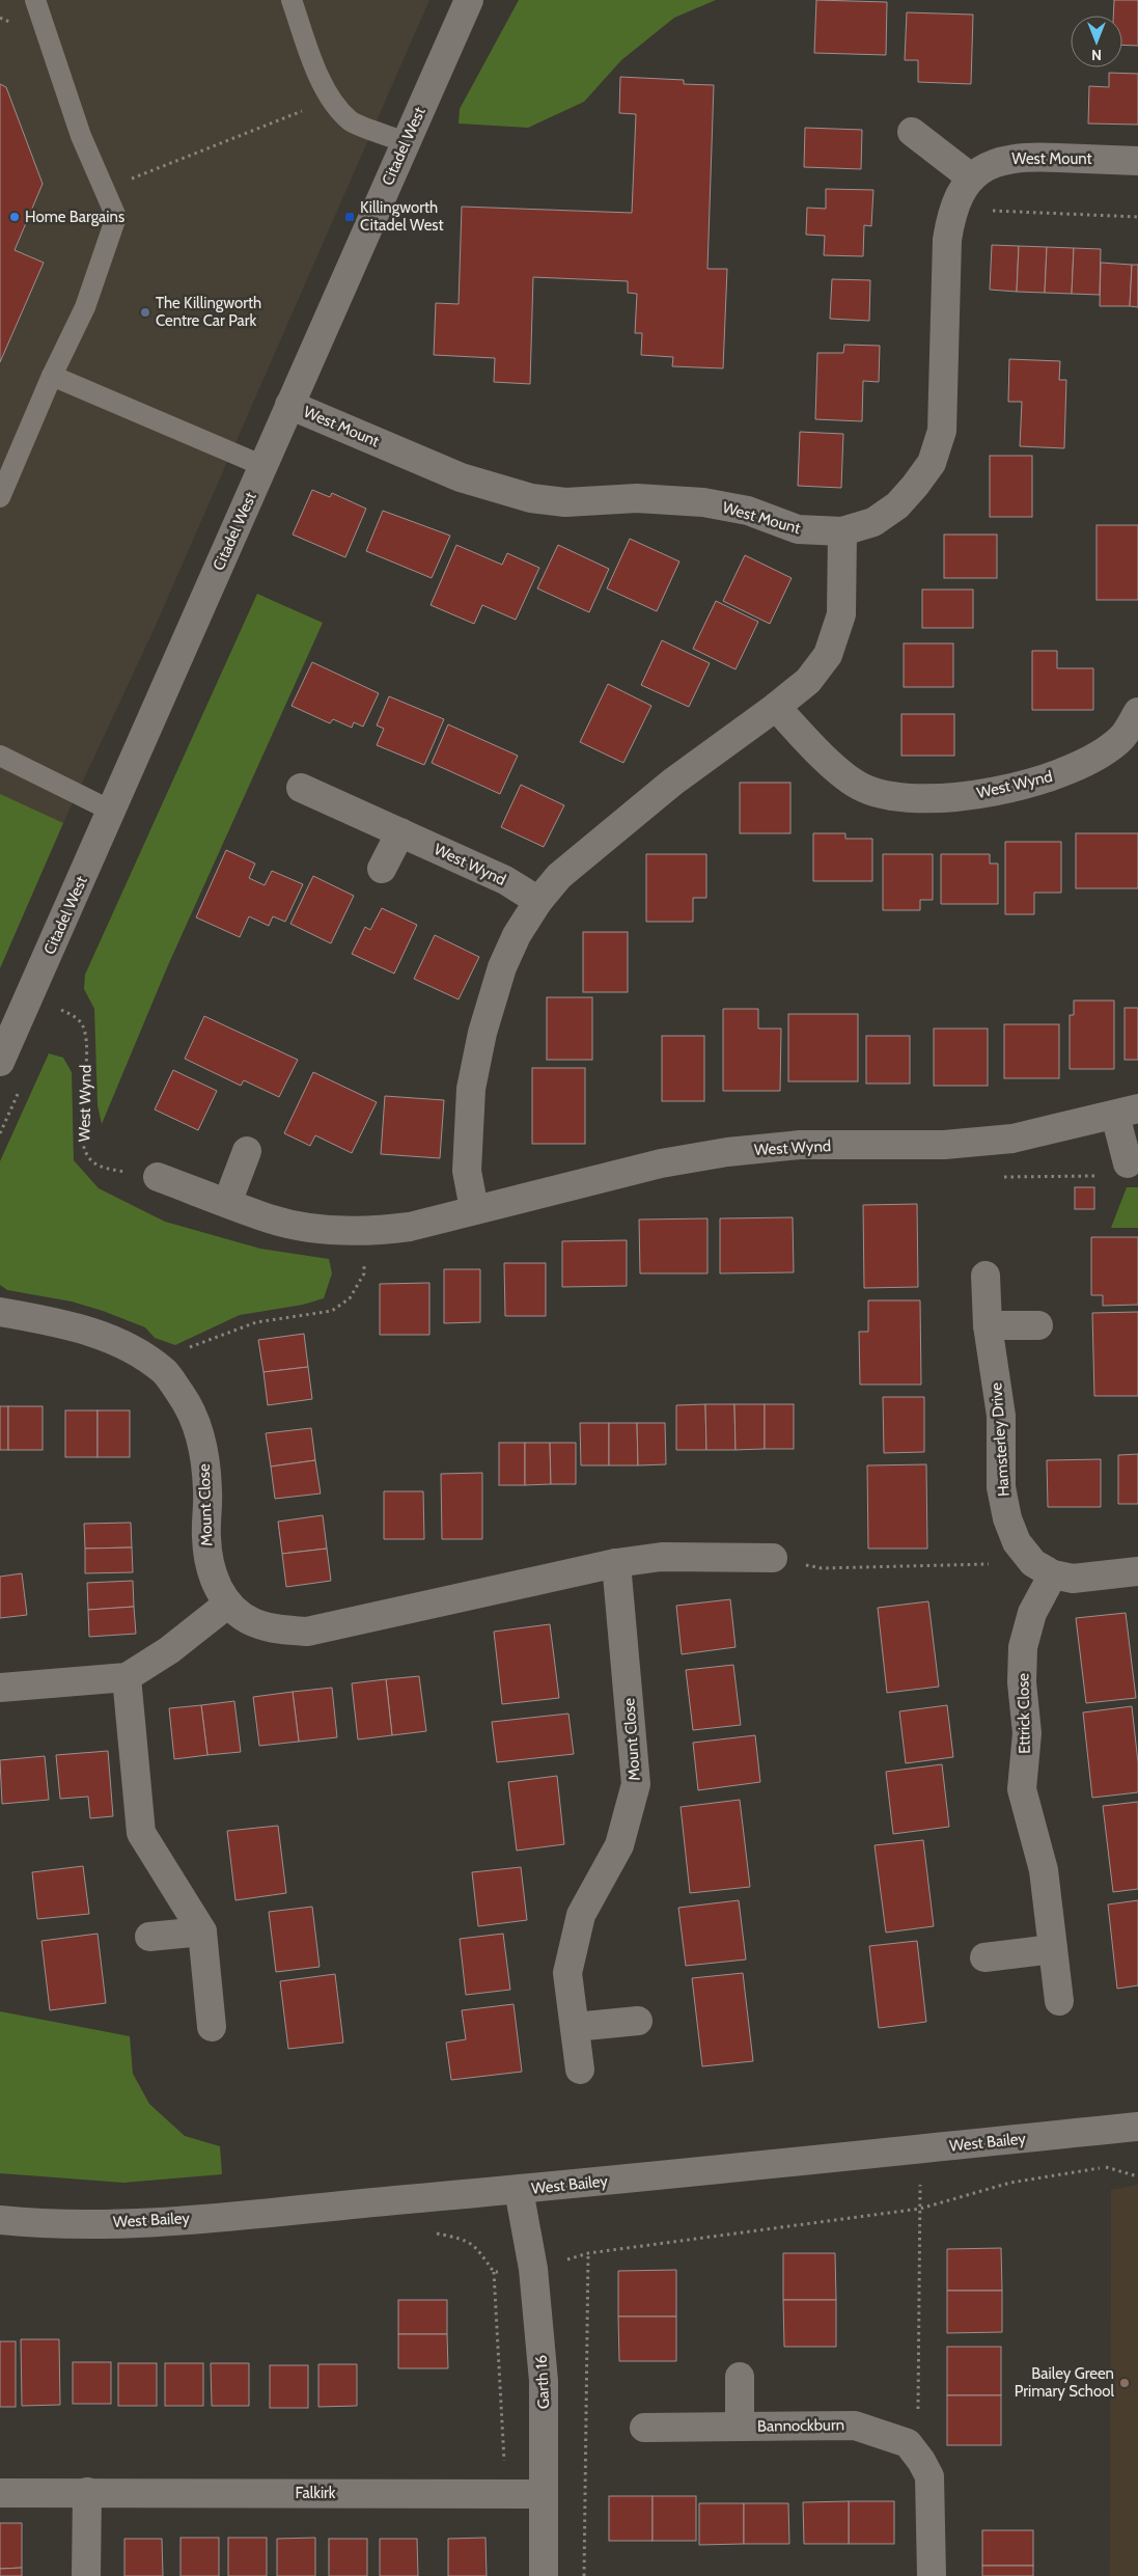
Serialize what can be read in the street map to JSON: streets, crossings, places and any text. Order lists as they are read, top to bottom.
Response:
{
  "streets": {
    "street": [
      "Citadel West",
      "West Mount",
      "West Wynd",
      "Hamsterley Drive",
      "Mount Close",
      "Ettrick Close",
      "West Bailey",
      "Garth 16",
      "Bannockburn",
      "Falkirk"
    ]
  },
  "crossings": [
    ["Citadel West", "West Mount"],
    ["Citadel West", "West Wynd"],
    ["Hamsterley Drive", "Ettrick Close"],
    ["West Bailey", "Garth 16"],
    ["Garth 16", "Falkirk"]
  ],
  "places": {
    "other": ["Home Bargains", "The Killingworth Centre Car Park", "Bailey Green Primary School"],
    "transit": ["Killingworth Citadel West"]
  },
  "north": "bottom"
}
